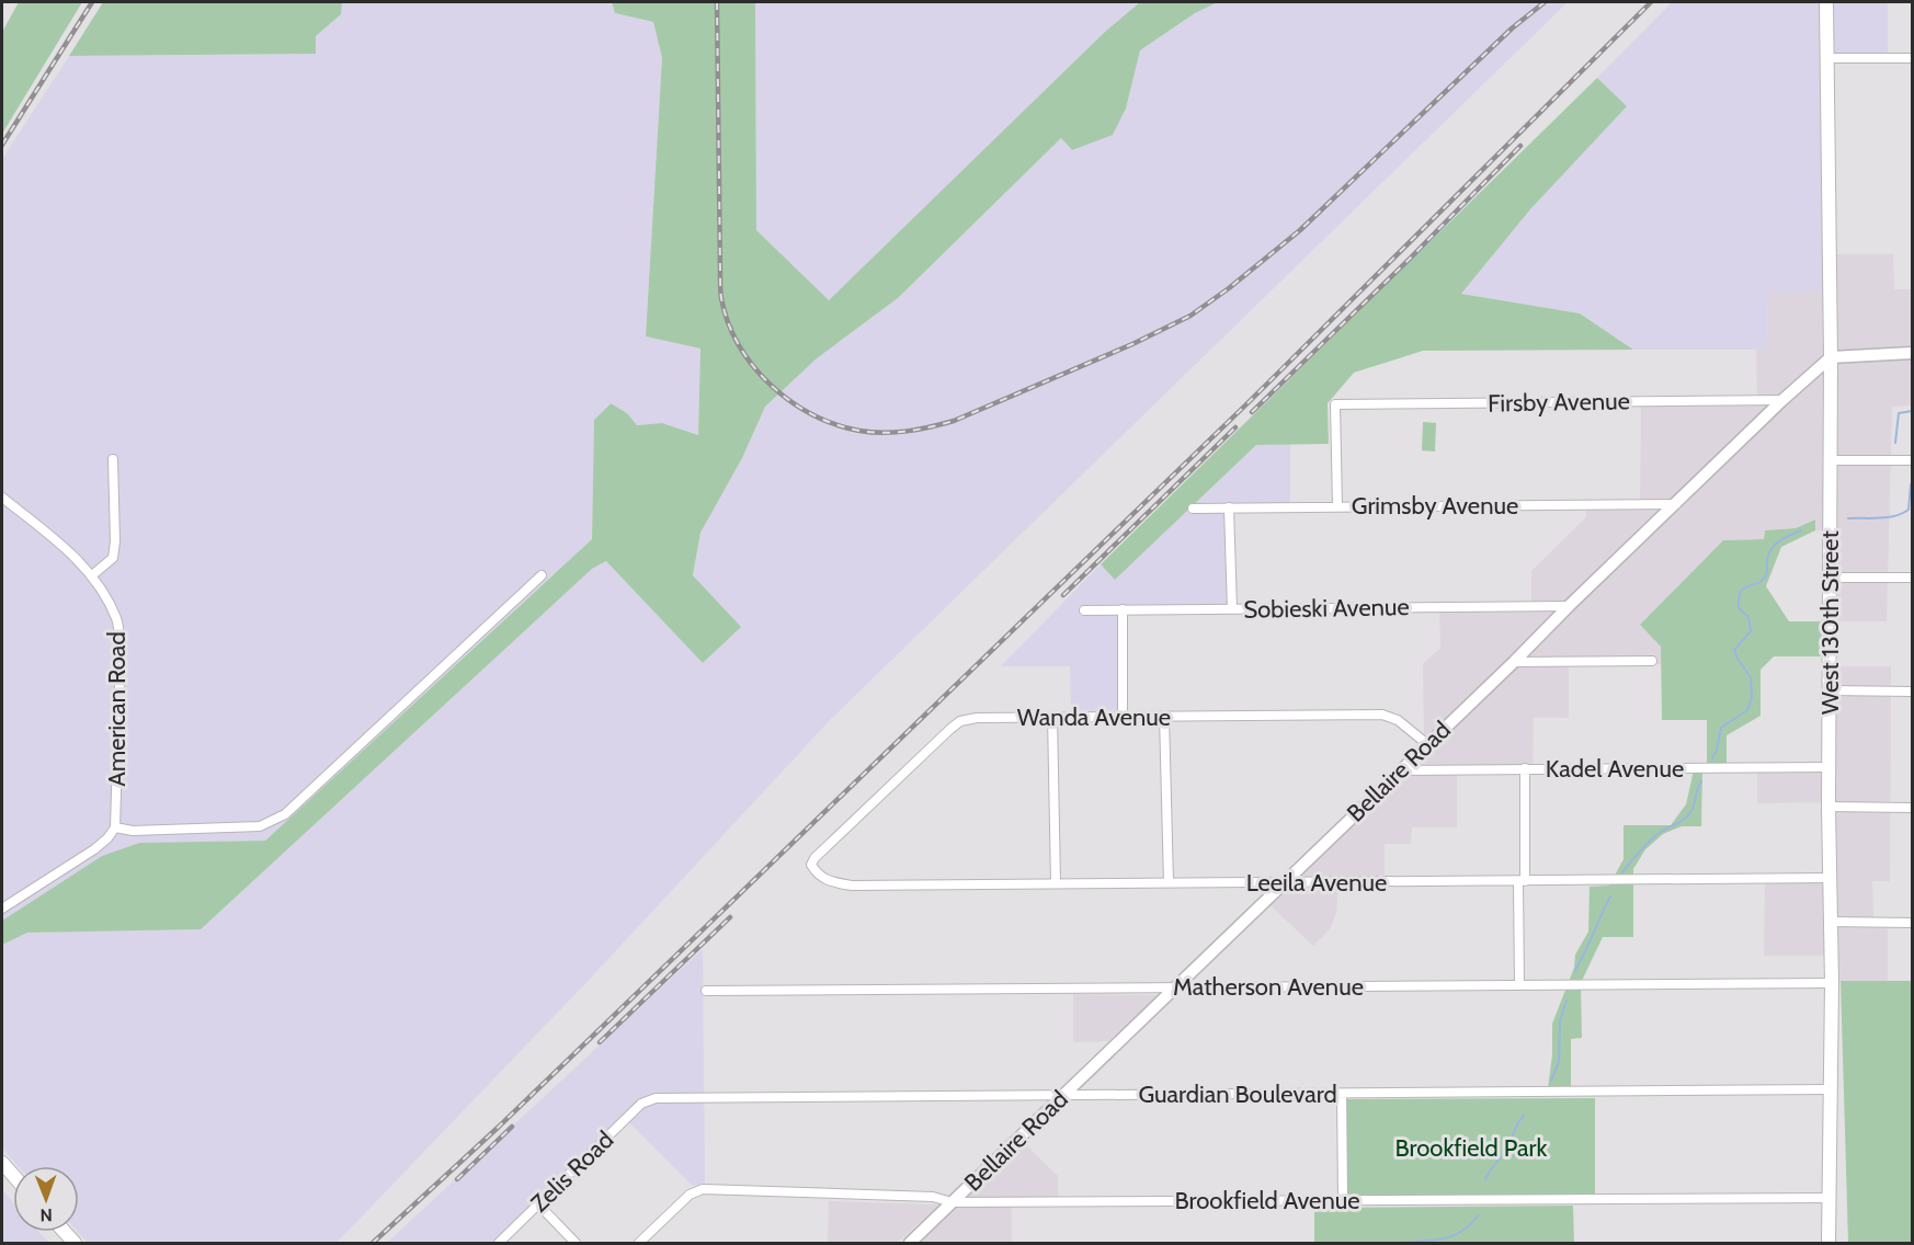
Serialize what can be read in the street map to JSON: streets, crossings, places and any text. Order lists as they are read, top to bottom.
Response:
{
  "streets": {
    "main road": ["West 130th Street"],
    "street": [
      "Firsby Avenue",
      "Grimsby Avenue",
      "Sobieski Avenue",
      "American Road",
      "Wanda Avenue",
      "Kadel Avenue",
      "Bellaire Road",
      "Leeila Avenue",
      "Matherson Avenue",
      "Guardian Boulevard",
      "Zelis Road",
      "Brookfield Avenue"
    ]
  },
  "crossings": [
    ["Firsby Avenue", "Grimsby Avenue"],
    ["Firsby Avenue", "Bellaire Road"],
    ["Grimsby Avenue", "Bellaire Road"],
    ["Sobieski Avenue", "Bellaire Road"],
    ["West 130th Street", "Kadel Avenue"],
    ["West 130th Street", "Bellaire Road"],
    ["West 130th Street", "Leeila Avenue"],
    ["West 130th Street", "Matherson Avenue"],
    ["West 130th Street", "Guardian Boulevard"],
    ["West 130th Street", "Brookfield Avenue"],
    ["Wanda Avenue", "Bellaire Road"],
    ["Wanda Avenue", "Leeila Avenue"],
    ["Kadel Avenue", "Bellaire Road"],
    ["Bellaire Road", "Leeila Avenue"],
    ["Bellaire Road", "Matherson Avenue"],
    ["Bellaire Road", "Guardian Boulevard"],
    ["Bellaire Road", "Brookfield Avenue"],
    ["Guardian Boulevard", "Zelis Road"]
  ],
  "parks": ["Brookfield Park"],
  "north": "bottom"
}
